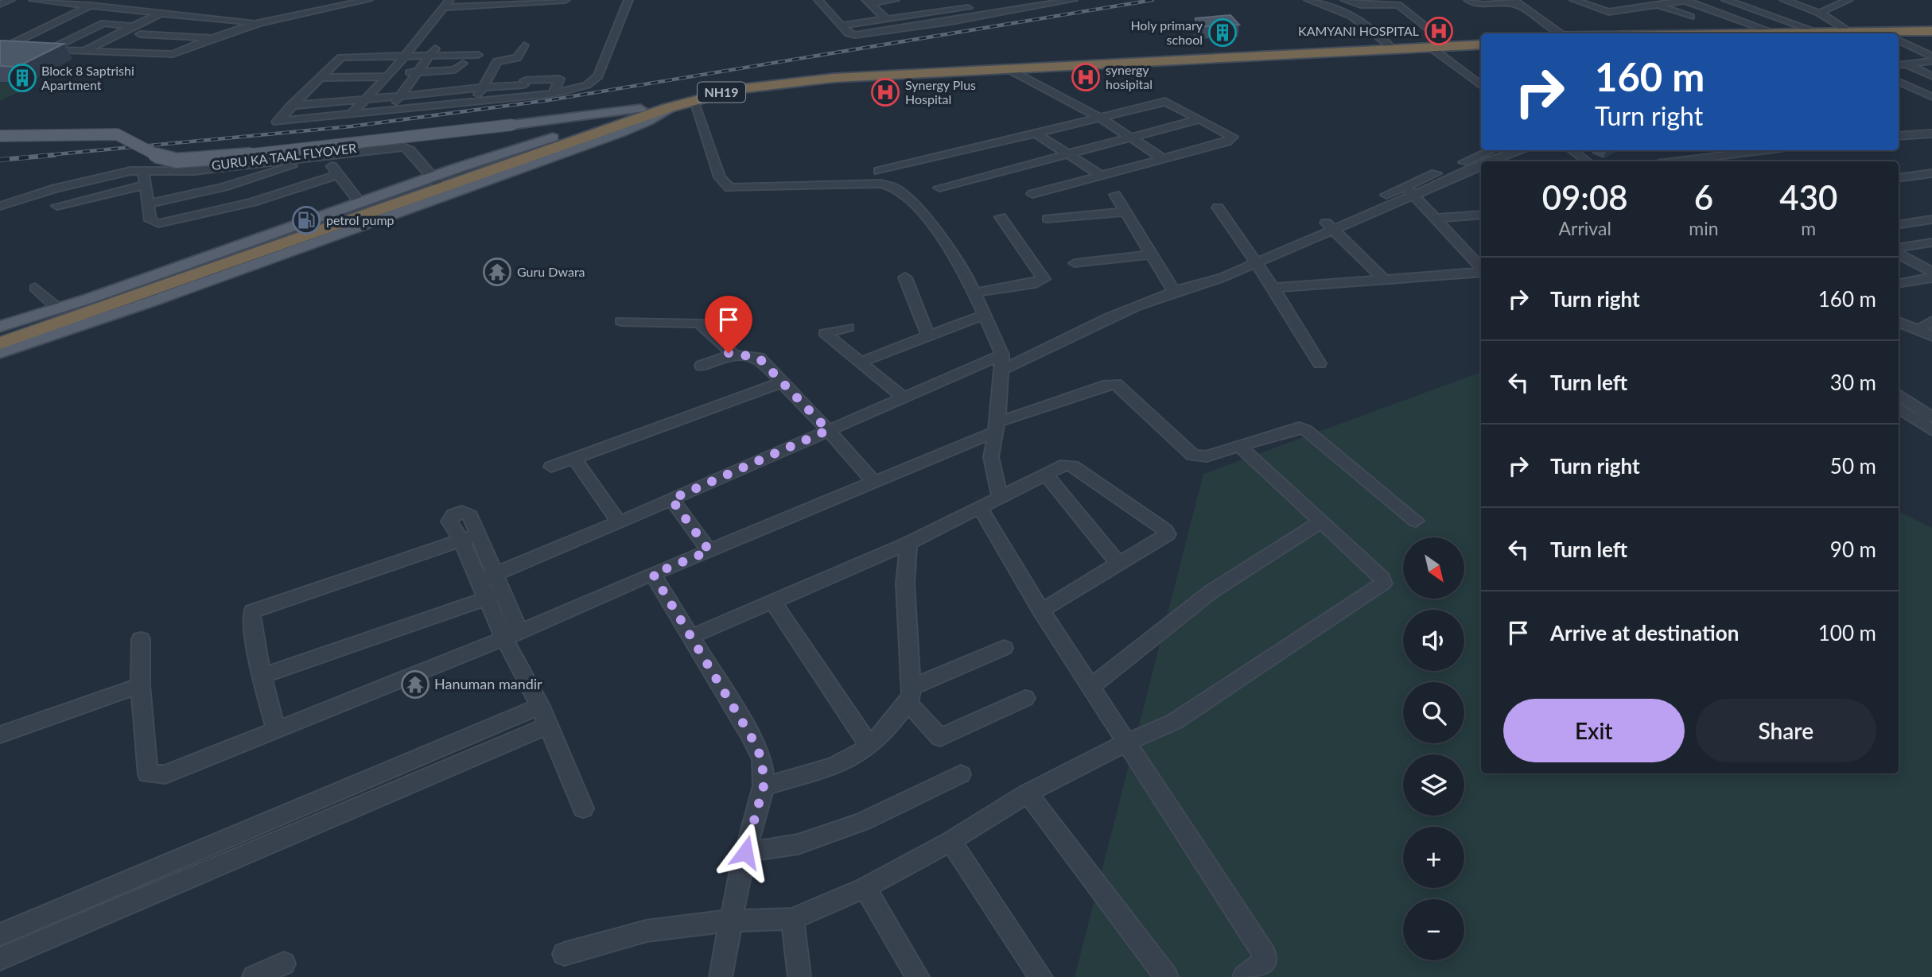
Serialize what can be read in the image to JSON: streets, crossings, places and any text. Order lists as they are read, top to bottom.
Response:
{
  "streets": {
    "highway": ["NH19"],
    "main road": ["GURU KA TAAL FLYOVER"]
  },
  "crossings": [
    ["NH19", "GURU KA TAAL FLYOVER"]
  ],
  "places": {
    "hospital": ["KAMYANI HOSPITAL", "synergy hosipital", "Synergy Plus Hospital"],
    "building": ["Holy primary school", "Block 8 Saptrishi Apartment"],
    "fuel station": ["petrol pump"],
    "temple": ["Guru Dwara", "Hanuman mandir"]
  },
  "north": "bottom right",
  "page": {
    "turn": ["160 m", "Turn right"],
    "eta": [
      "09:08",
      "Arrival",
      "6",
      "min",
      "430",
      "m"
    ],
    "list": [
      {
        "name": "Turn right",
        "value": "160 m"
      },
      {
        "name": "Turn left",
        "value": "30 m"
      },
      {
        "name": "Turn right",
        "value": "50 m"
      },
      {
        "name": "Turn left",
        "value": "90 m"
      },
      {
        "name": "Arrive at destination",
        "value": "100 m"
      }
    ],
    "map_buttons": ["+", "−"],
    "buttons": ["Exit", "Share"]
  }
}
